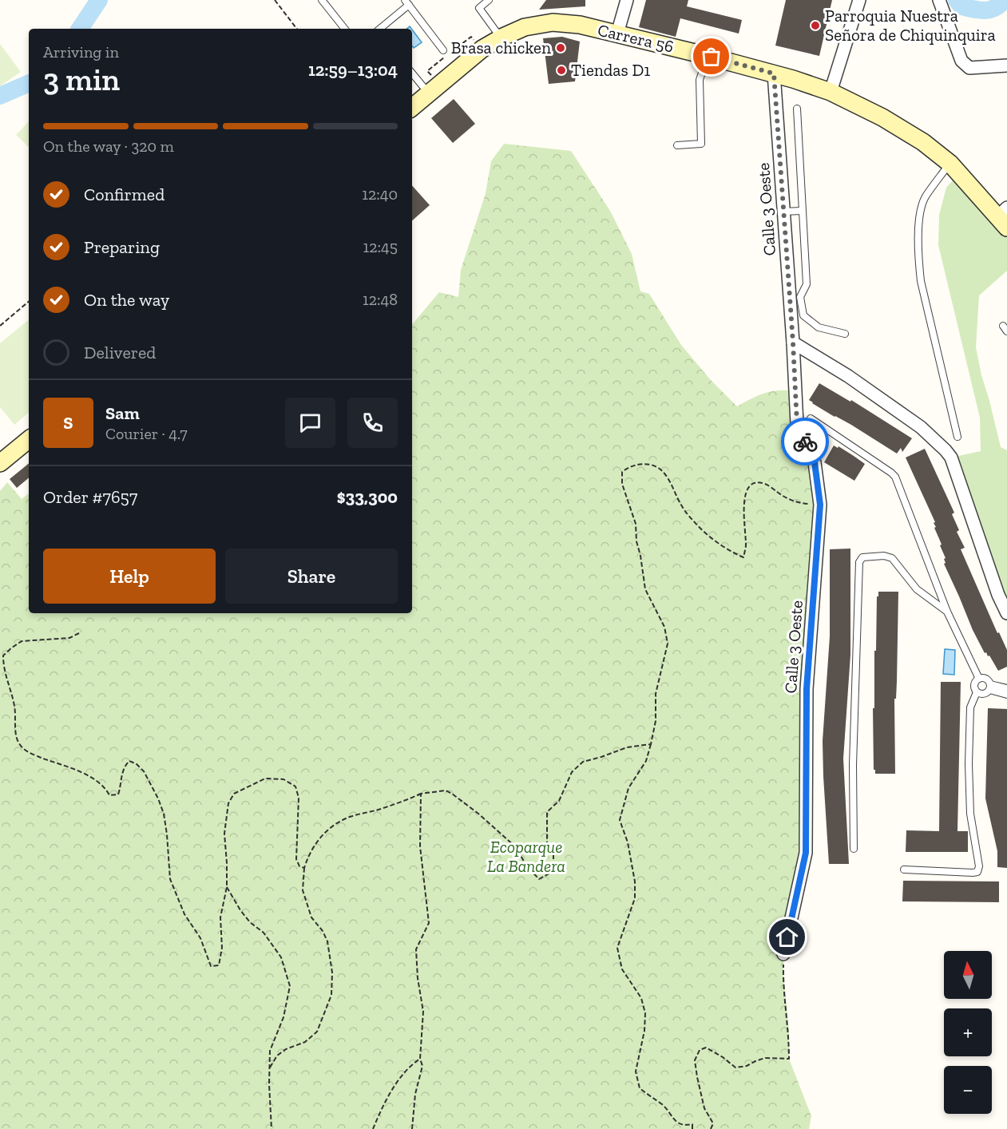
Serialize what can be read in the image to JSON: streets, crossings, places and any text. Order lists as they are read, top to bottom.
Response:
{
  "streets": {
    "street": ["Carrera 56", "Calle 3 Oeste"]
  },
  "crossings": [
    ["Carrera 56", "Calle 3 Oeste"]
  ],
  "parks": ["Ecoparque La Bandera"],
  "places": ["Parroquia Nuestra Señora de Chiquinquira", "Brasa chicken", "Tiendas D1"],
  "north": "top",
  "page": {
    "heading": ["3 min", "Arriving in", "12:59–13:04"],
    "panel": [
      "Sam",
      "Courier · 4.7",
      "Order #7657",
      "$33,300"
    ],
    "bar": "On the way · 320 m",
    "list": [
      ["Confirmed", "12:40"],
      ["Preparing", "12:45"],
      ["On the way", "12:48"],
      "Delivered"
    ],
    "round": "S",
    "buttons": ["Help", "Share"],
    "map_buttons": ["+", "−"]
  }
}
